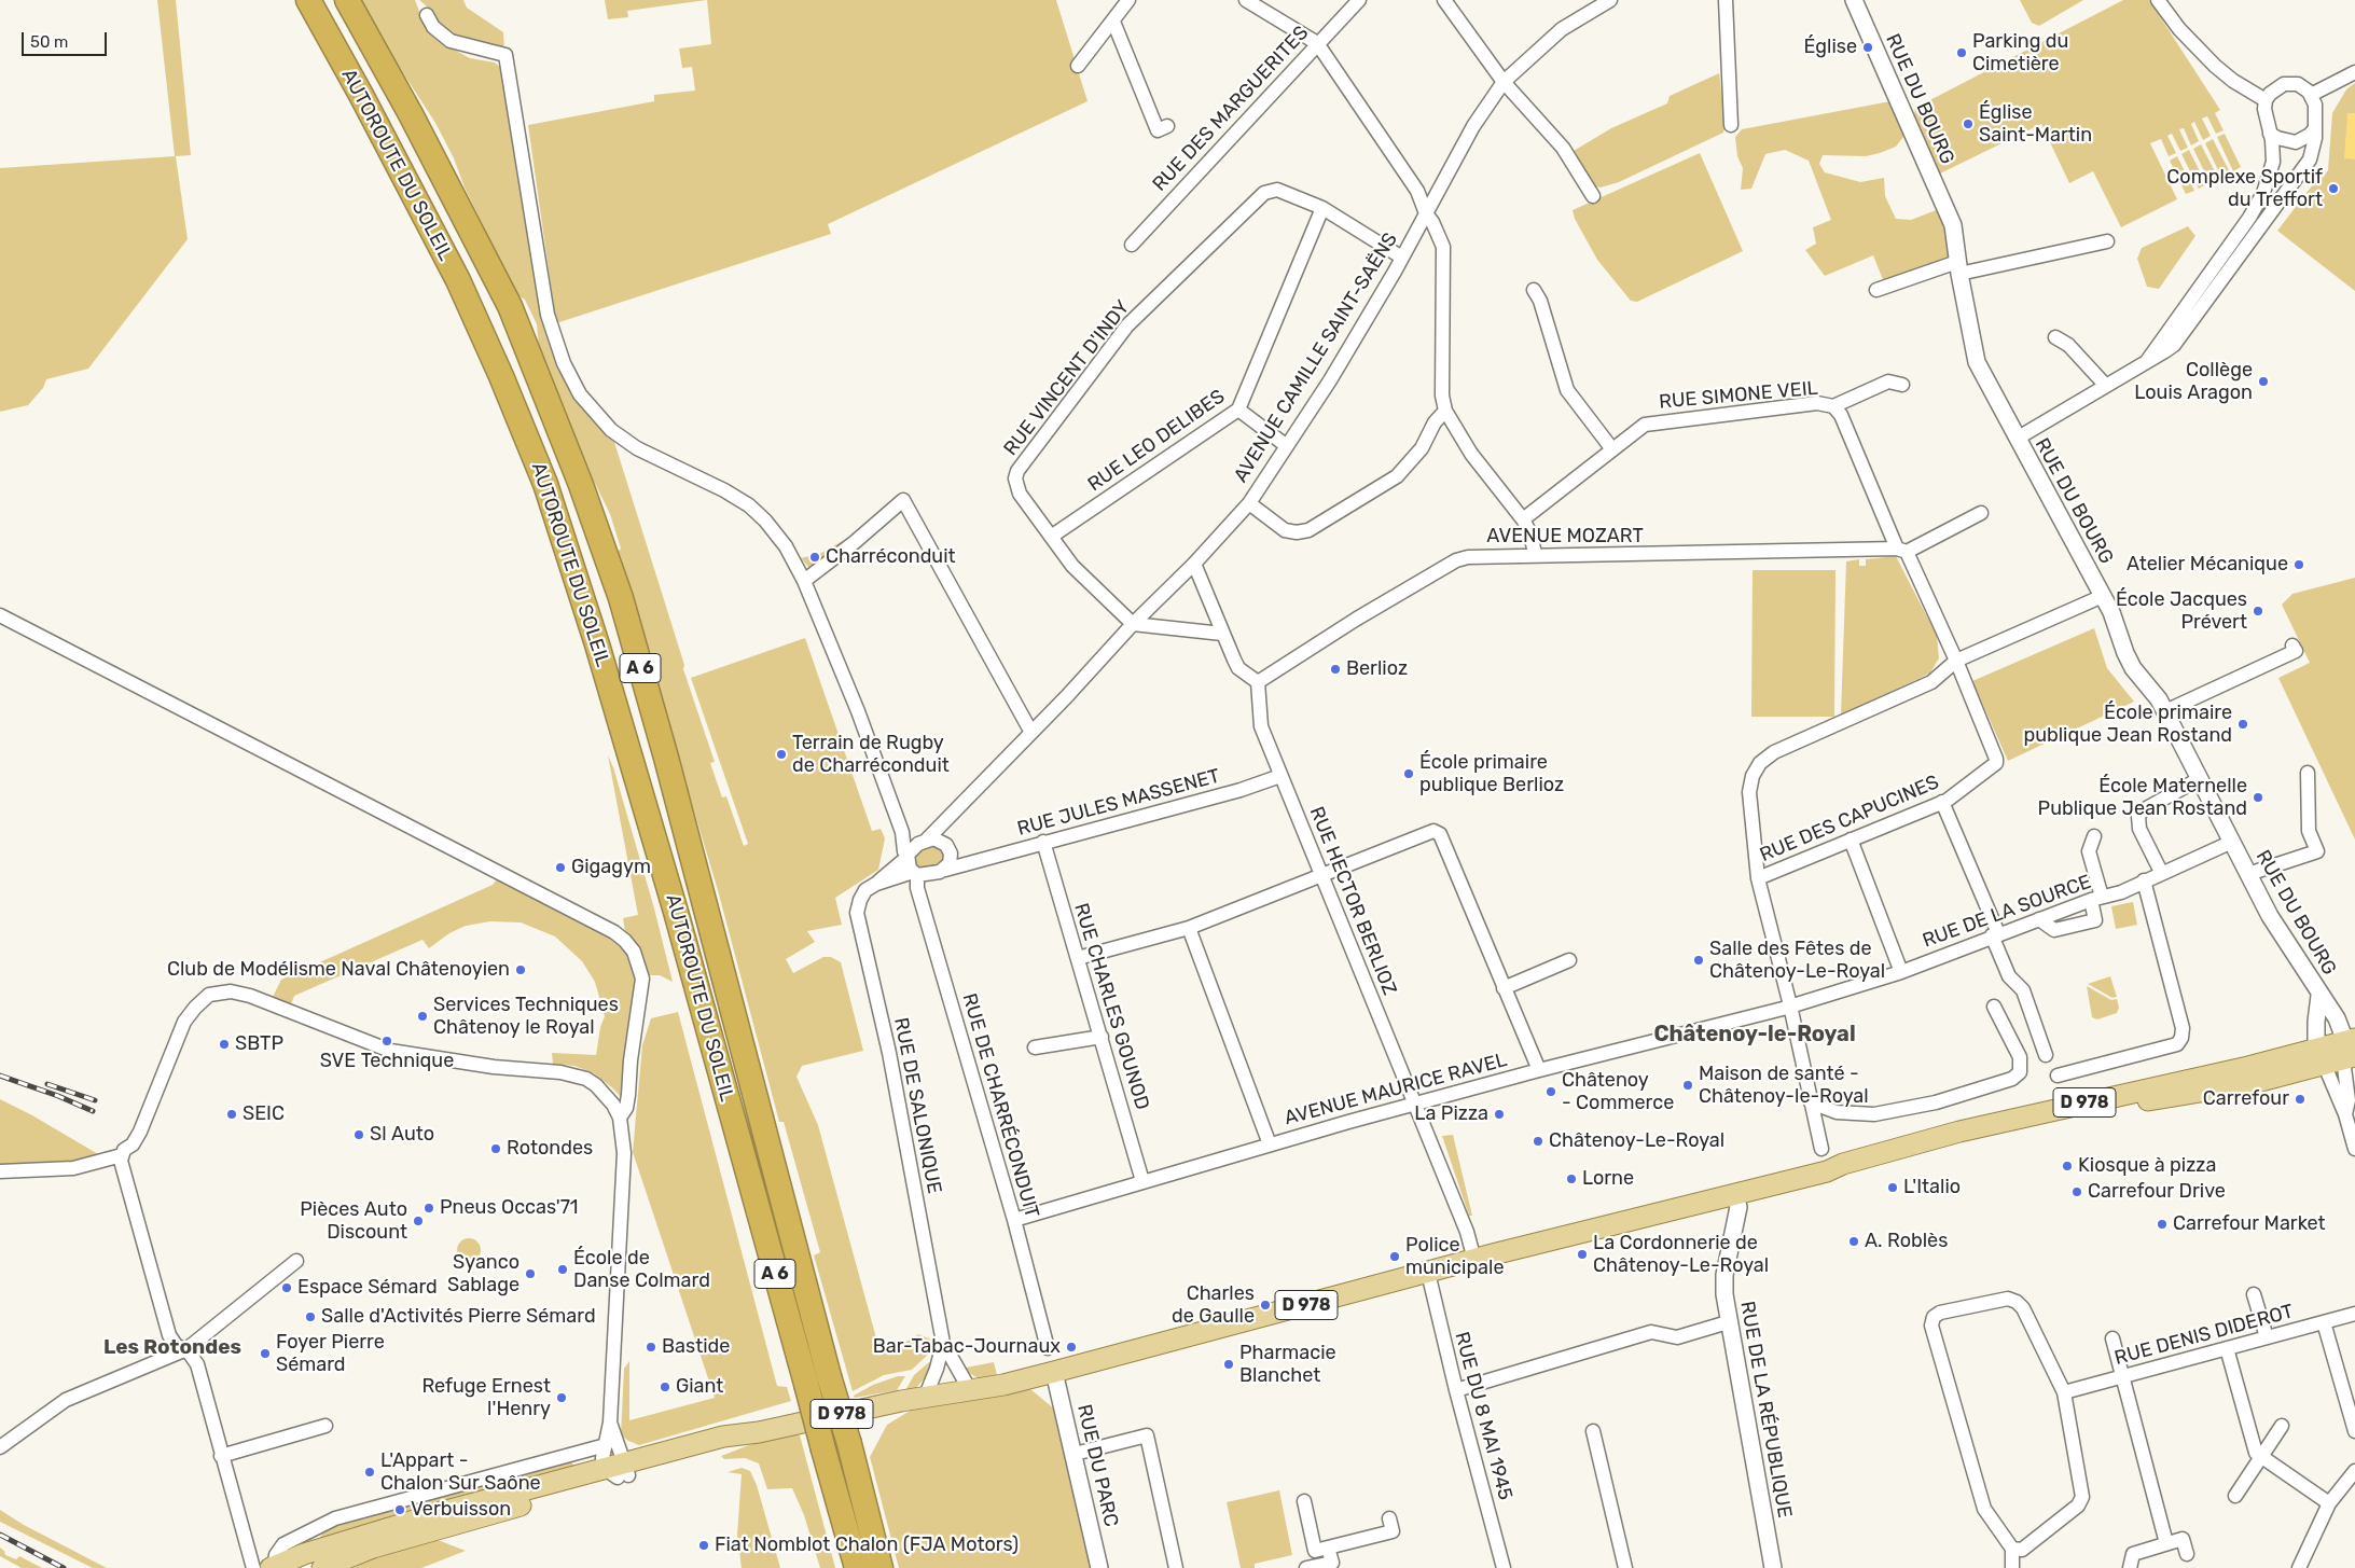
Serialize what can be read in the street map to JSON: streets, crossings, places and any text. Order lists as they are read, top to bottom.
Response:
{
  "streets": {
    "highway": ["AUTOROUTE DU SOLEIL", "A 6"],
    "main road": ["D 978"],
    "street": [
      "RUE DU BOURG",
      "RUE DES MARGUERITES",
      "AVENUE CAMILLE SAINT-SAËNS",
      "RUE VINCENT D'INDY",
      "RUE SIMONE VEIL",
      "RUE LEO DELIBES",
      "AVENUE MOZART",
      "RUE JULES MASSENET",
      "RUE DES CAPUCINES",
      "RUE HECTOR BERLIOZ",
      "RUE DE LA SOURCE",
      "RUE CHARLES GOUNOD",
      "AVENUE MAURICE RAVEL",
      "RUE DE SALONIQUE",
      "RUE DE CHARRÉCONDUIT",
      "RUE DENIS DIDEROT",
      "RUE DE LA RÉPUBLIQUE",
      "RUE DU 8 MAI 1945",
      "RUE DU PARC"
    ]
  },
  "crossings": [
    ["RUE DU BOURG", "RUE DE LA SOURCE"],
    ["RUE DU BOURG", "D 978"],
    ["AVENUE CAMILLE SAINT-SAËNS", "RUE VINCENT D'INDY"],
    ["AVENUE CAMILLE SAINT-SAËNS", "RUE JULES MASSENET"],
    ["AVENUE CAMILLE SAINT-SAËNS", "RUE DE SALONIQUE"],
    ["AVENUE CAMILLE SAINT-SAËNS", "RUE DE CHARRÉCONDUIT"],
    ["RUE VINCENT D'INDY", "RUE LEO DELIBES"],
    ["RUE SIMONE VEIL", "AVENUE MOZART"],
    ["RUE SIMONE VEIL", "RUE DES CAPUCINES"],
    ["AVENUE MOZART", "RUE HECTOR BERLIOZ"],
    ["RUE JULES MASSENET", "RUE HECTOR BERLIOZ"],
    ["RUE JULES MASSENET", "RUE CHARLES GOUNOD"],
    ["RUE JULES MASSENET", "RUE DE SALONIQUE"],
    ["RUE JULES MASSENET", "RUE DE CHARRÉCONDUIT"],
    ["RUE HECTOR BERLIOZ", "AVENUE MAURICE RAVEL"],
    ["RUE HECTOR BERLIOZ", "D 978"],
    ["RUE DE LA SOURCE", "AVENUE MAURICE RAVEL"],
    ["RUE CHARLES GOUNOD", "AVENUE MAURICE RAVEL"],
    ["AVENUE MAURICE RAVEL", "RUE DE CHARRÉCONDUIT"],
    ["D 978", "RUE DE SALONIQUE"],
    ["D 978", "RUE DE LA RÉPUBLIQUE"],
    ["D 978", "RUE DU 8 MAI 1945"],
    ["D 978", "RUE DU PARC"],
    ["RUE DE SALONIQUE", "RUE DE CHARRÉCONDUIT"]
  ],
  "districts": ["Châtenoy-le-Royal", "Les Rotondes"],
  "places": [
    "Église",
    "Parking du Cimetière",
    "Église Saint-Martin",
    "Complexe Sportif du Treffort",
    "Collège Louis Aragon",
    "Charréconduit",
    "Atelier Mécanique",
    "École Jacques Prévert",
    "Berlioz",
    "École primaire publique Jean Rostand",
    "Terrain de Rugby de Charréconduit",
    "École primaire publique Berlioz",
    "École Maternelle Publique Jean Rostand",
    "Gigagym",
    "Salle des Fêtes de Châtenoy-Le-Royal",
    "Club de Modélisme Naval Châtenoyien",
    "Services Techniques Châtenoy le Royal",
    "SVE Technique",
    "SBTP",
    "Maison de santé - Châtenoy-le-Royal",
    "Châtenoy - Commerce",
    "Carrefour",
    "SEIC",
    "La Pizza",
    "Sl Auto",
    "Châtenoy-Le-Royal",
    "Rotondes",
    "Kiosque à pizza",
    "Lorne",
    "L'Italio",
    "Carrefour Drive",
    "Pneus Occas'71",
    "Pièces Auto Discount",
    "Carrefour Market",
    "A. Roblès",
    "La Cordonnerie de Châtenoy-Le-Royal",
    "Police municipale",
    "École de Danse Colmard",
    "Syanco Sablage",
    "Espace Sémard",
    "Charles de Gaulle",
    "Salle d'Activités Pierre Sémard",
    "Bastide",
    "Bar-Tabac-Journaux",
    "Foyer Pierre Sémard",
    "Pharmacie Blanchet",
    "Giant",
    "Refuge Ernest l'Henry",
    "L'Appart - Chalon Sur Saône",
    "Verbuisson",
    "Fiat Nomblot Chalon (FJA Motors)"
  ],
  "scale_bar": "50 m"
}
